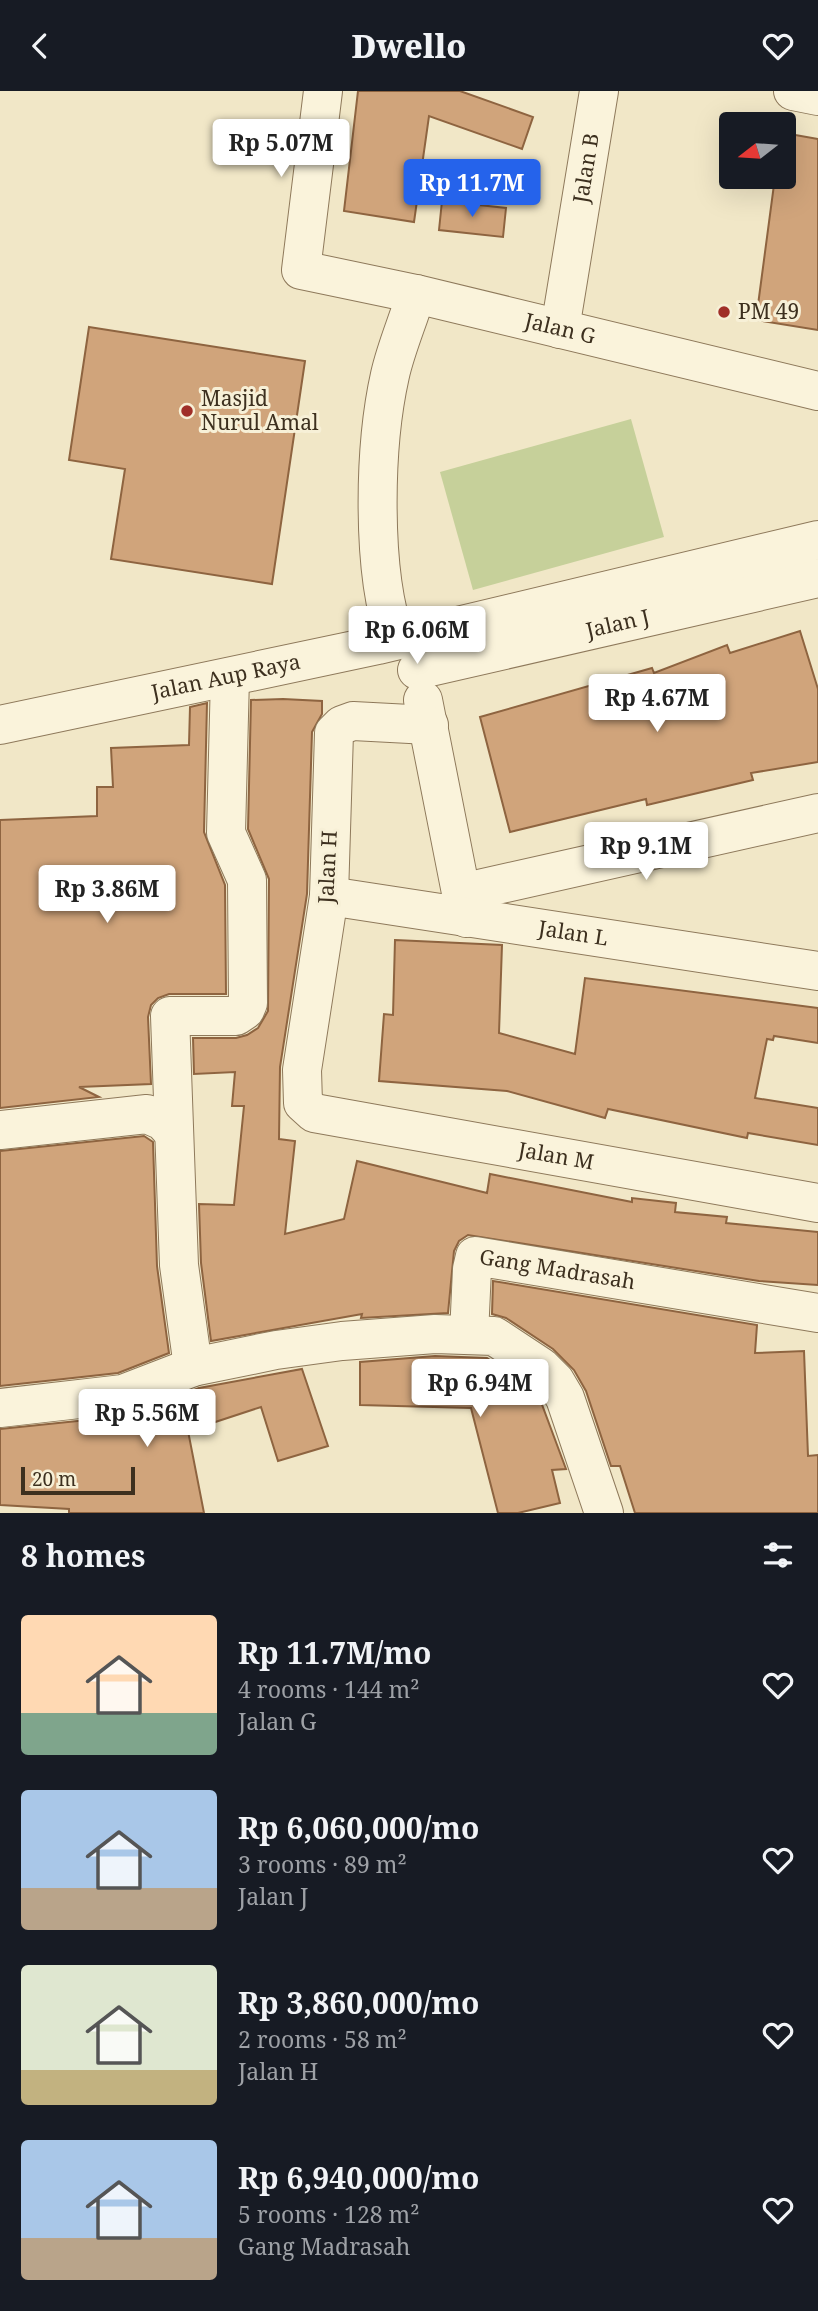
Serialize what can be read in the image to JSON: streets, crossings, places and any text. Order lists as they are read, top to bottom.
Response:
{
  "streets": {
    "street": [
      "Jalan B",
      "Jalan G",
      "Jalan J",
      "Jalan Aup Raya",
      "Jalan H",
      "Jalan L",
      "Jalan M",
      "Gang Madrasah"
    ]
  },
  "crossings": [
    ["Jalan B", "Jalan G"],
    ["Jalan J", "Jalan Aup Raya"],
    ["Jalan H", "Jalan L"],
    ["Jalan H", "Jalan M"]
  ],
  "places": ["PM 49", "Masjid Nurul Amal"],
  "scale_bar": "20 m",
  "north": "left",
  "page": {
    "header": "Dwello",
    "price": [
      "Rp 5.07M",
      "Rp 11.7M",
      "Rp 6.06M",
      "Rp 4.67M",
      "Rp 9.1M",
      "Rp 3.86M",
      "Rp 6.94M",
      "Rp 5.56M"
    ],
    "scale": "20 m",
    "heading": "8 homes",
    "list": [
      {
        "name": "Rp 11.7M/mo",
        "note": "4 rooms · 144 m² · Jalan G"
      },
      {
        "name": "Rp 6,060,000/mo",
        "note": "3 rooms · 89 m² · Jalan J"
      },
      {
        "name": "Rp 3,860,000/mo",
        "note": "2 rooms · 58 m² · Jalan H"
      },
      {
        "name": "Rp 6,940,000/mo",
        "note": "5 rooms · 128 m² · Gang Madrasah"
      }
    ]
  }
}
